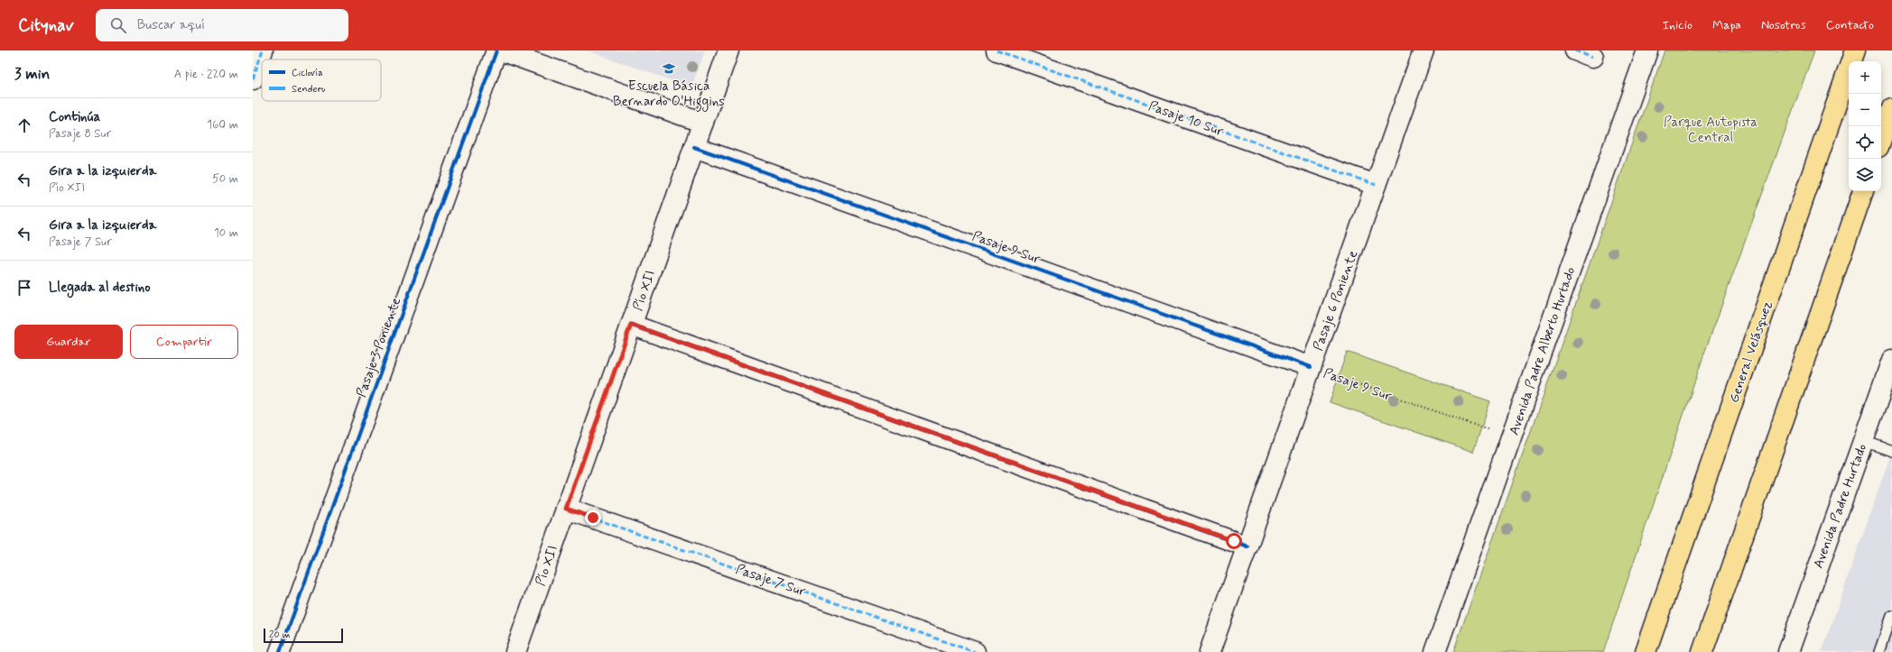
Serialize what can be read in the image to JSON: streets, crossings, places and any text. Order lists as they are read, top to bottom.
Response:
{
  "streets": {
    "highway": ["General Velásquez"],
    "street": [
      "Pasaje 10 Sur",
      "Pasaje 9 Sur",
      "Pío XII",
      "Pasaje 6 Poniente",
      "Pasaje 3 Poniente",
      "Avenida Padre Alberto Hurtado",
      "Avenida Padre Hurtado",
      "Pasaje 7 Sur"
    ]
  },
  "crossings": [
    ["Pasaje 10 Sur", "Pasaje 6 Poniente"],
    ["Pasaje 9 Sur", "Pío XII"],
    ["Pasaje 9 Sur", "Pasaje 6 Poniente"],
    ["Pasaje 9 Sur", "Avenida Padre Alberto Hurtado"],
    ["Pío XII", "Pasaje 7 Sur"]
  ],
  "parks": ["Parque Autopista Central"],
  "places": {
    "school or university": ["Escuela Básica Bernardo O'Higgins"]
  },
  "legend": ["Ciclovía", "Sendero"],
  "scale_bar": "20 m",
  "page": {
    "header": "Citynav",
    "search": "Buscar aquí",
    "nav": [
      "Inicio",
      "Mapa",
      "Nosotros",
      "Contacto"
    ],
    "heading": ["3 min", "A pie · 220 m"],
    "map_buttons": ["+", "−"],
    "list": [
      ["Continúa", "Pasaje 8 Sur", "160 m"],
      ["Gira a la izquierda", "Pío XII", "50 m"],
      ["Gira a la izquierda", "Pasaje 7 Sur", "10 m"],
      "Llegada al destino"
    ],
    "buttons": ["Guardar", "Compartir"],
    "scale": "20 m"
  }
}
